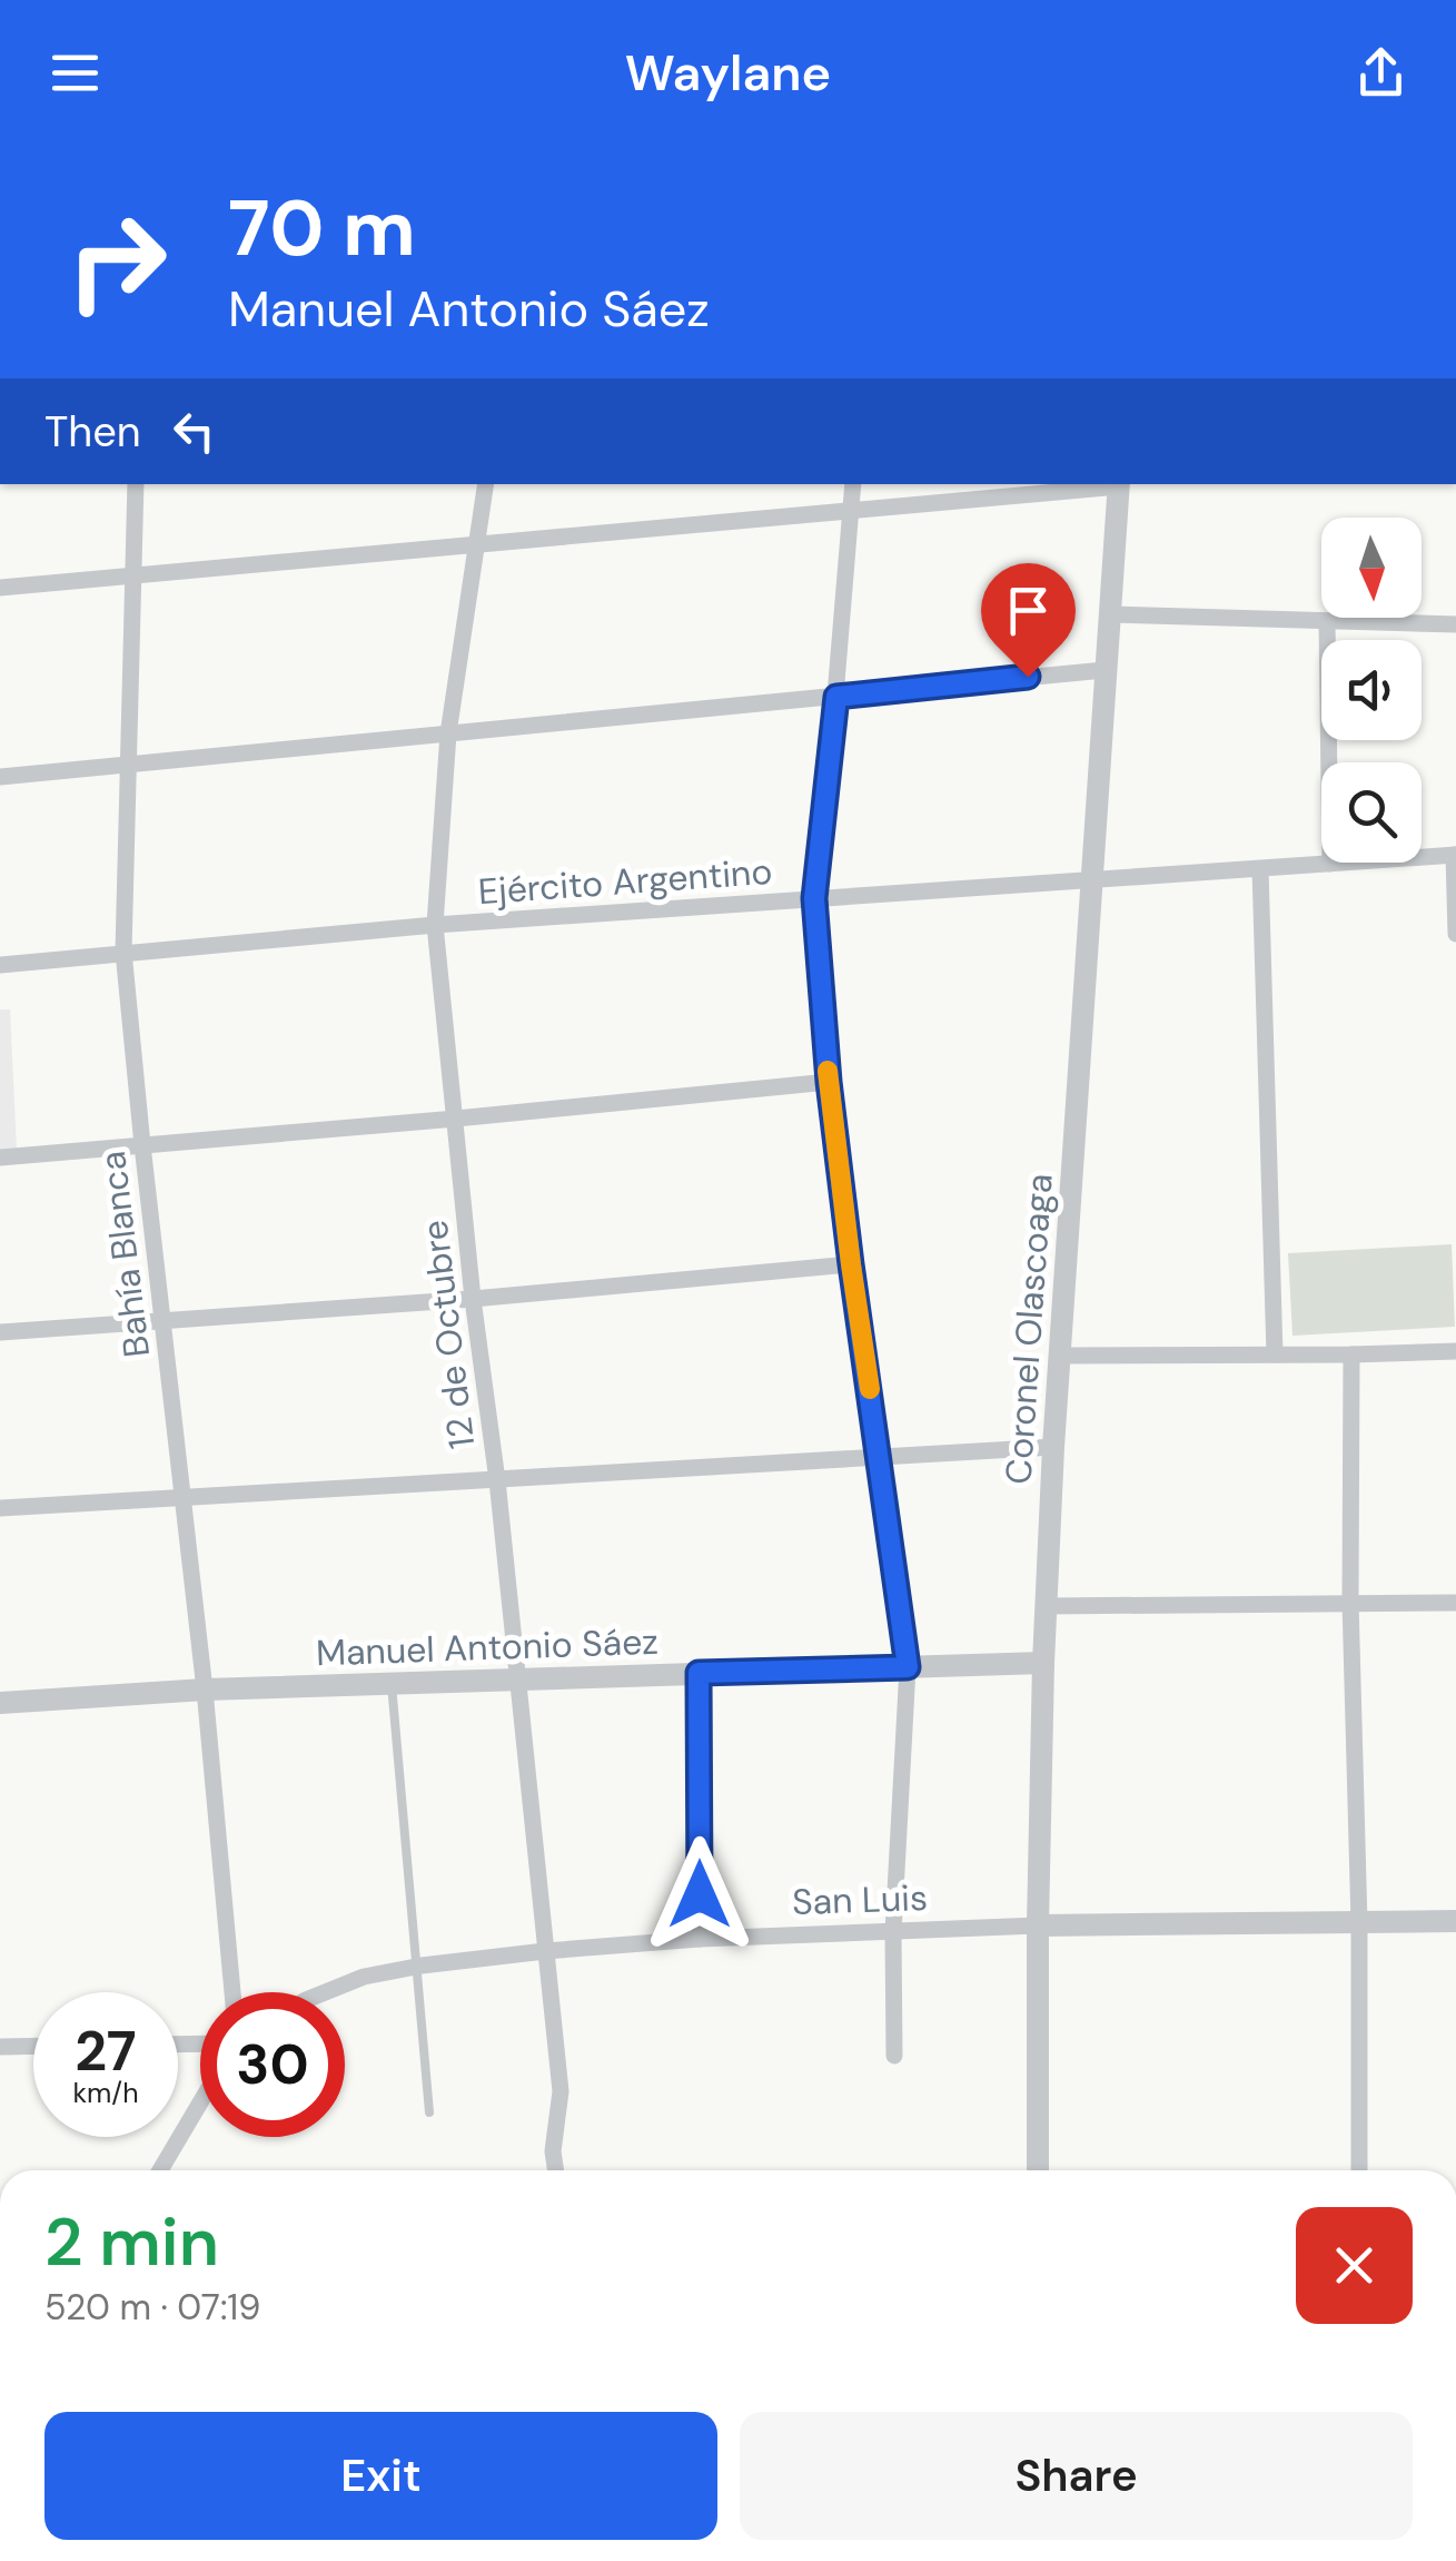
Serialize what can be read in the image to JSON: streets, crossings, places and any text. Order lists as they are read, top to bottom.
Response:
{
  "streets": {
    "street": [
      "Ejército Argentino",
      "Bahía Blanca",
      "Coronel Olascoaga",
      "12 de Octubre",
      "Manuel Antonio Sáez",
      "San Luis"
    ]
  },
  "crossings": [
    ["Ejército Argentino", "Bahía Blanca"],
    ["Ejército Argentino", "Coronel Olascoaga"],
    ["Ejército Argentino", "12 de Octubre"],
    ["Bahía Blanca", "Manuel Antonio Sáez"],
    ["Coronel Olascoaga", "Manuel Antonio Sáez"],
    ["Coronel Olascoaga", "San Luis"],
    ["12 de Octubre", "Manuel Antonio Sáez"],
    ["12 de Octubre", "San Luis"]
  ],
  "north": "bottom",
  "page": {
    "header": "Waylane",
    "turn": ["70 m", "Manuel Antonio Sáez"],
    "then": "Then",
    "speed": "27 km/h",
    "limit": "30",
    "heading": ["2 min", "520 m · 07:19"],
    "buttons": ["Exit", "Share"]
  }
}
